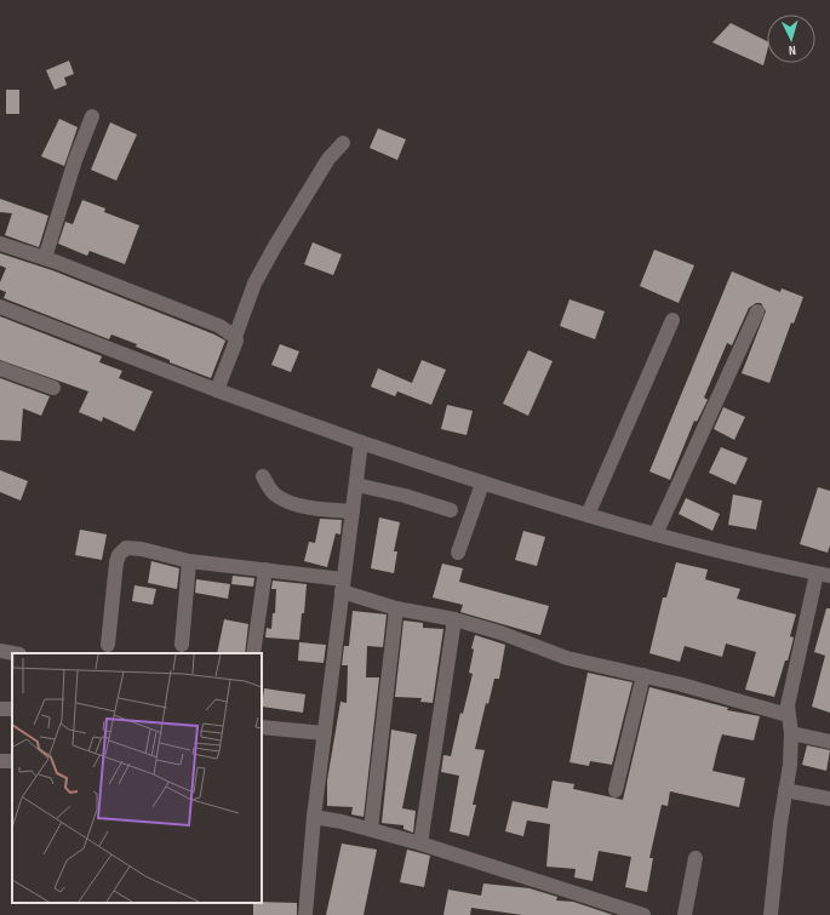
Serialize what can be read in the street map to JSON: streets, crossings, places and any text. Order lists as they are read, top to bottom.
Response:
{
  "north": "bottom"
}
